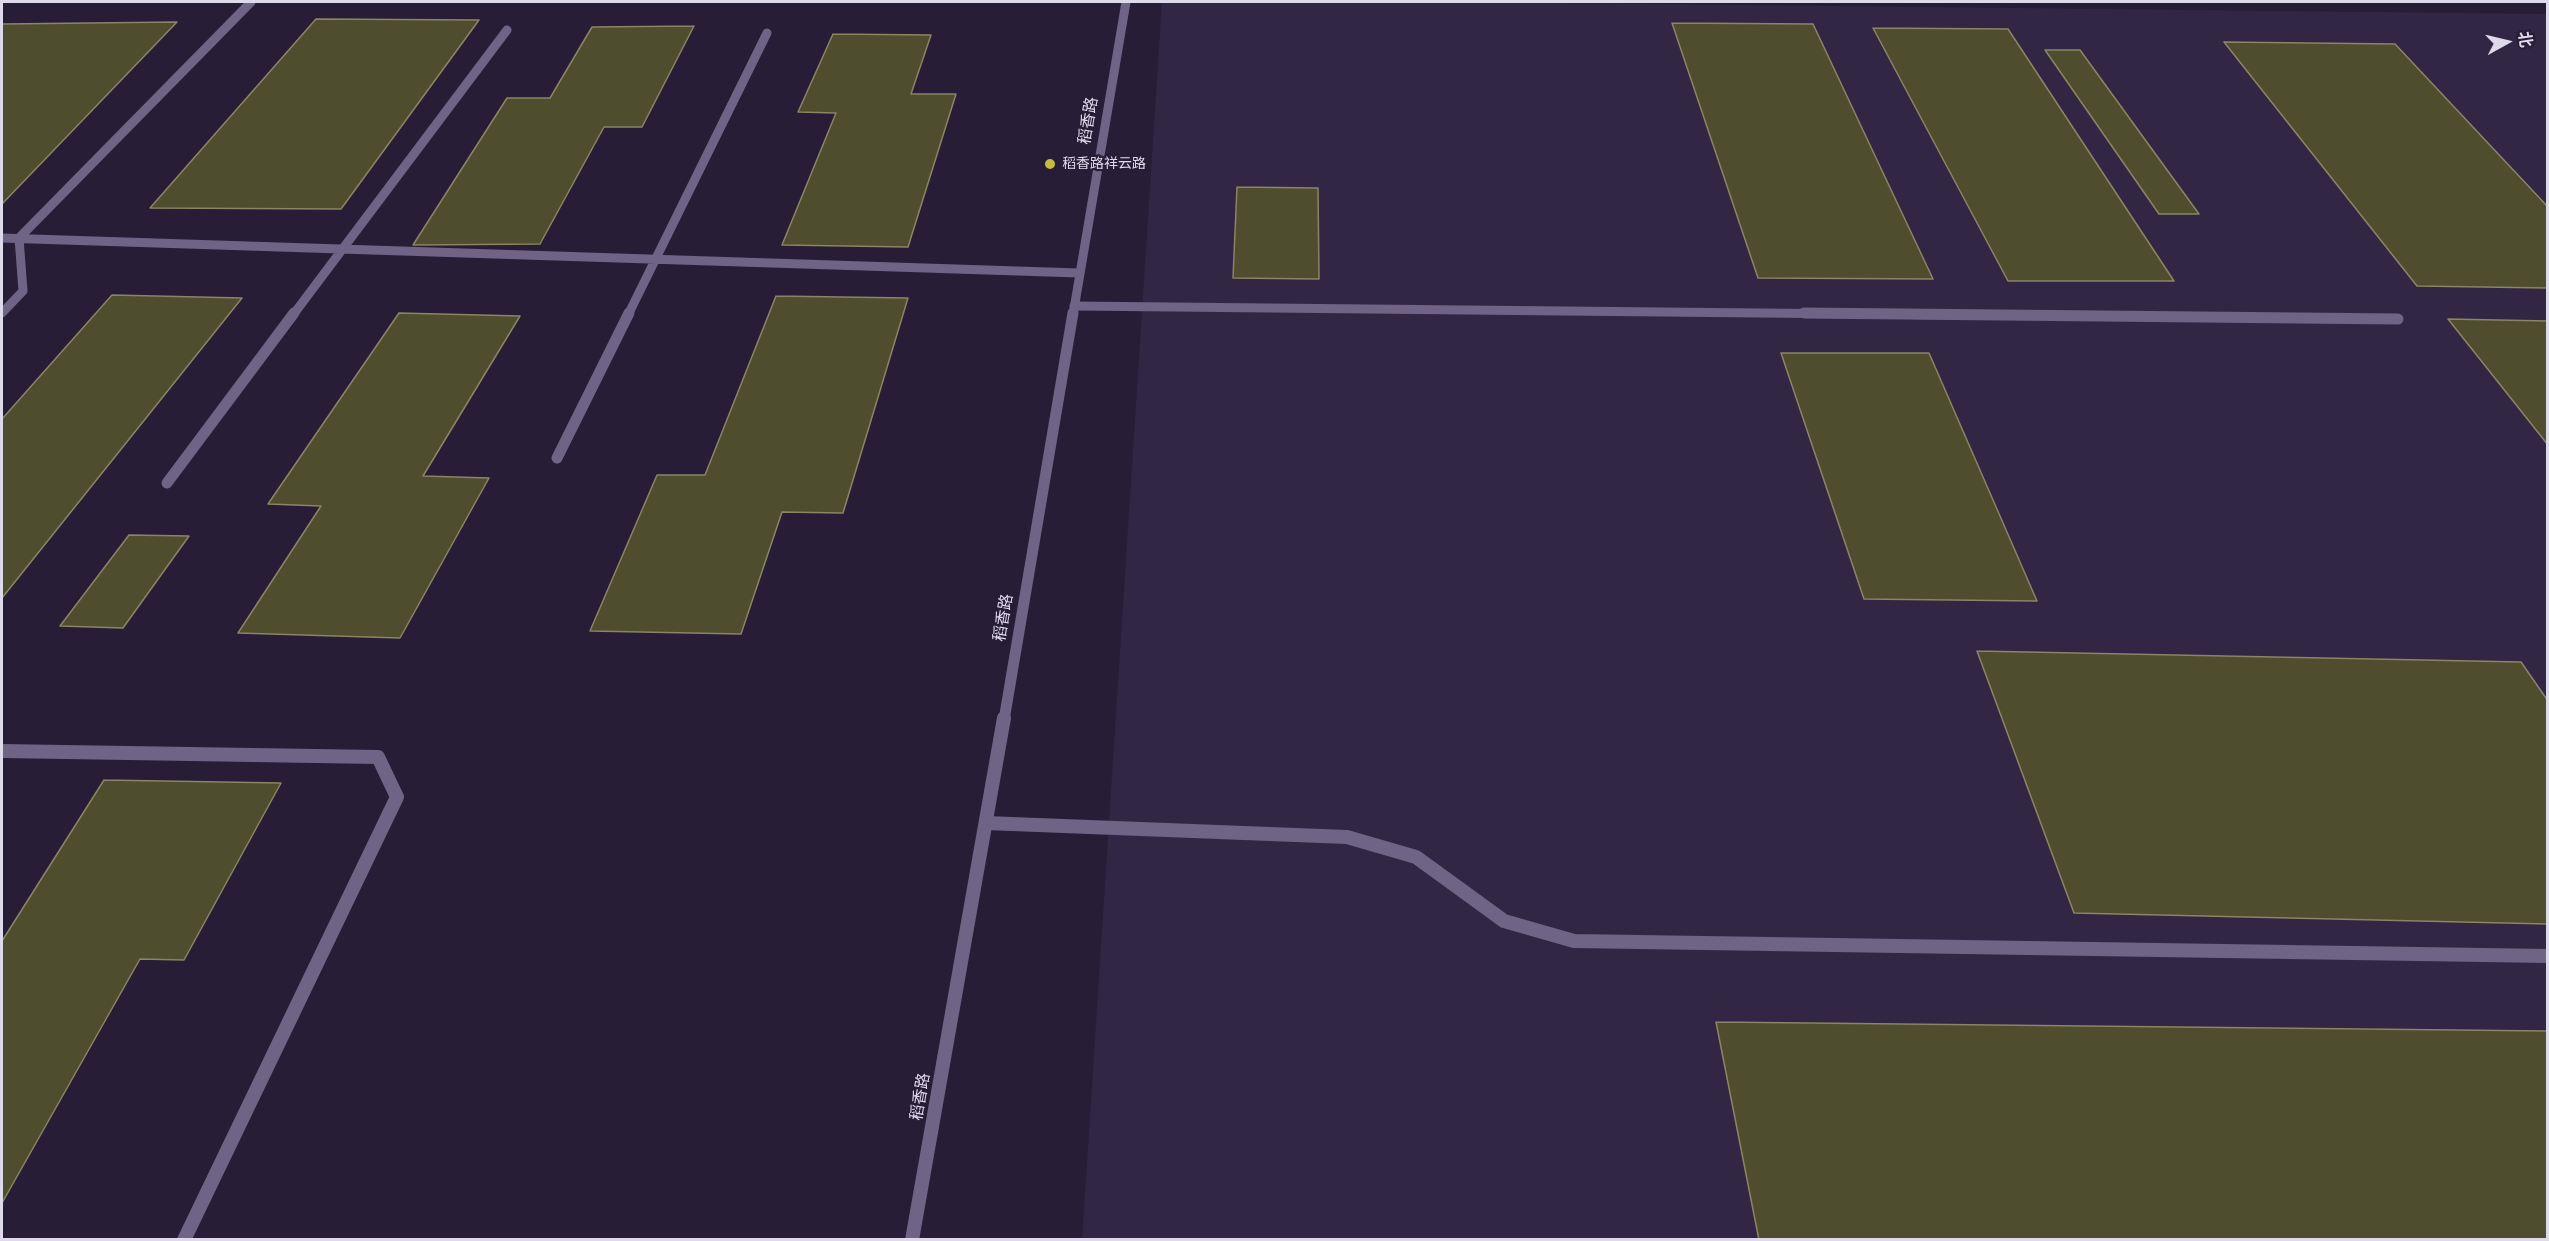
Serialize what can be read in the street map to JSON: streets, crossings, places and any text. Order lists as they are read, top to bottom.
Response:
{
  "streets": {
    "street": ["稻香路"]
  },
  "places": ["稻香路祥云路"],
  "north": "right"
}
